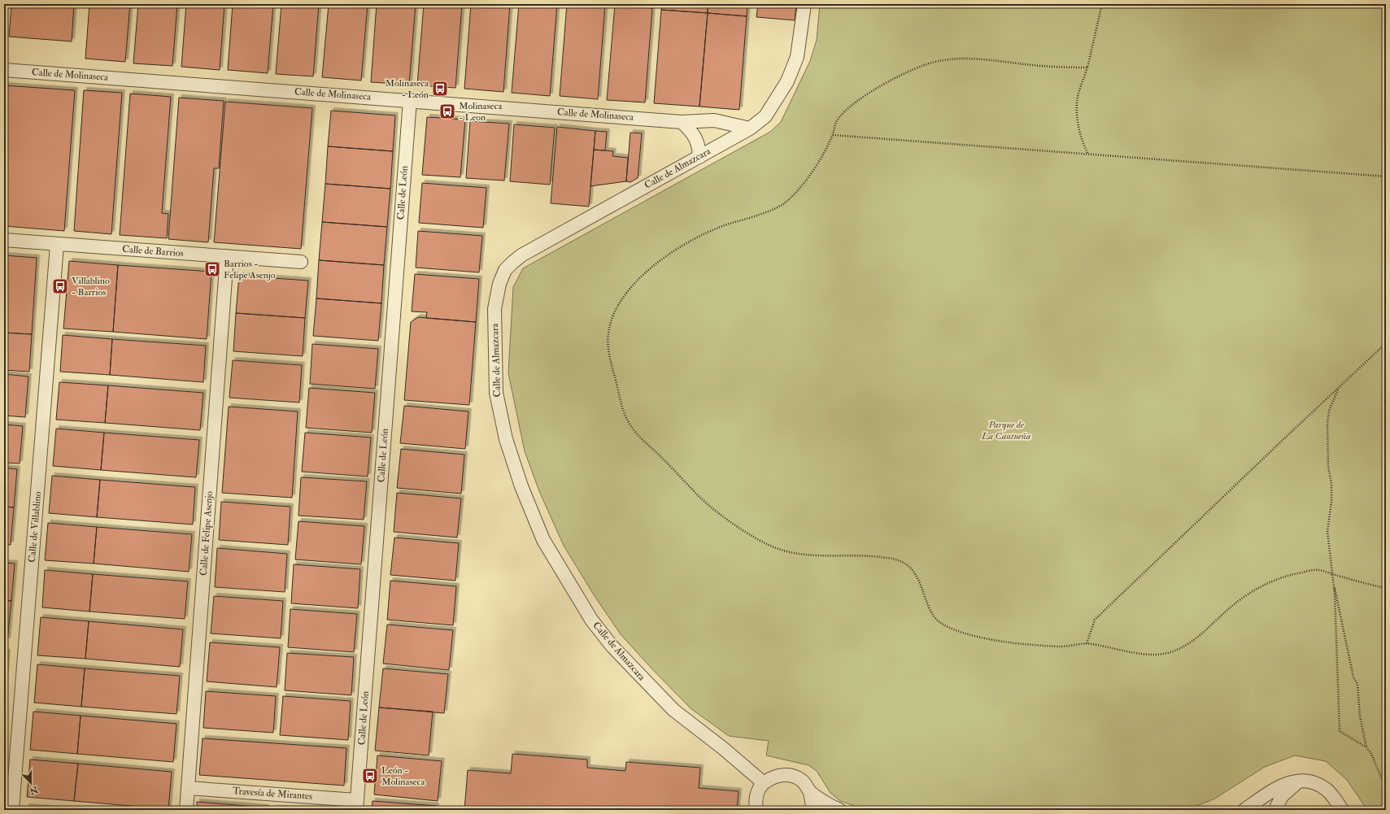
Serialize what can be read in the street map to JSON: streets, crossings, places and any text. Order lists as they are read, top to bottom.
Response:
{
  "streets": {
    "street": [
      "Calle de Molinaseca",
      "Calle de Almazcara",
      "Calle de León",
      "Calle de Barrios",
      "Calle de Villablino",
      "Calle de Felipe Asenjo",
      "Travesía de Mirantes"
    ]
  },
  "crossings": [
    ["Calle de Molinaseca", "Calle de Almazcara"],
    ["Calle de Molinaseca", "Calle de León"],
    ["Calle de León", "Travesía de Mirantes"],
    ["Calle de Barrios", "Calle de Villablino"],
    ["Calle de Barrios", "Calle de Felipe Asenjo"],
    ["Calle de Felipe Asenjo", "Travesía de Mirantes"]
  ],
  "parks": ["Parque de La Cantueña"],
  "places": {
    "bus stop": [
      "Molinaseca - León",
      "Molinaseca - Leon",
      "Barrios - Felipe Asenjo",
      "Villablino - Barrios",
      "León - Molinaseca"
    ]
  },
  "north": "bottom"
}
